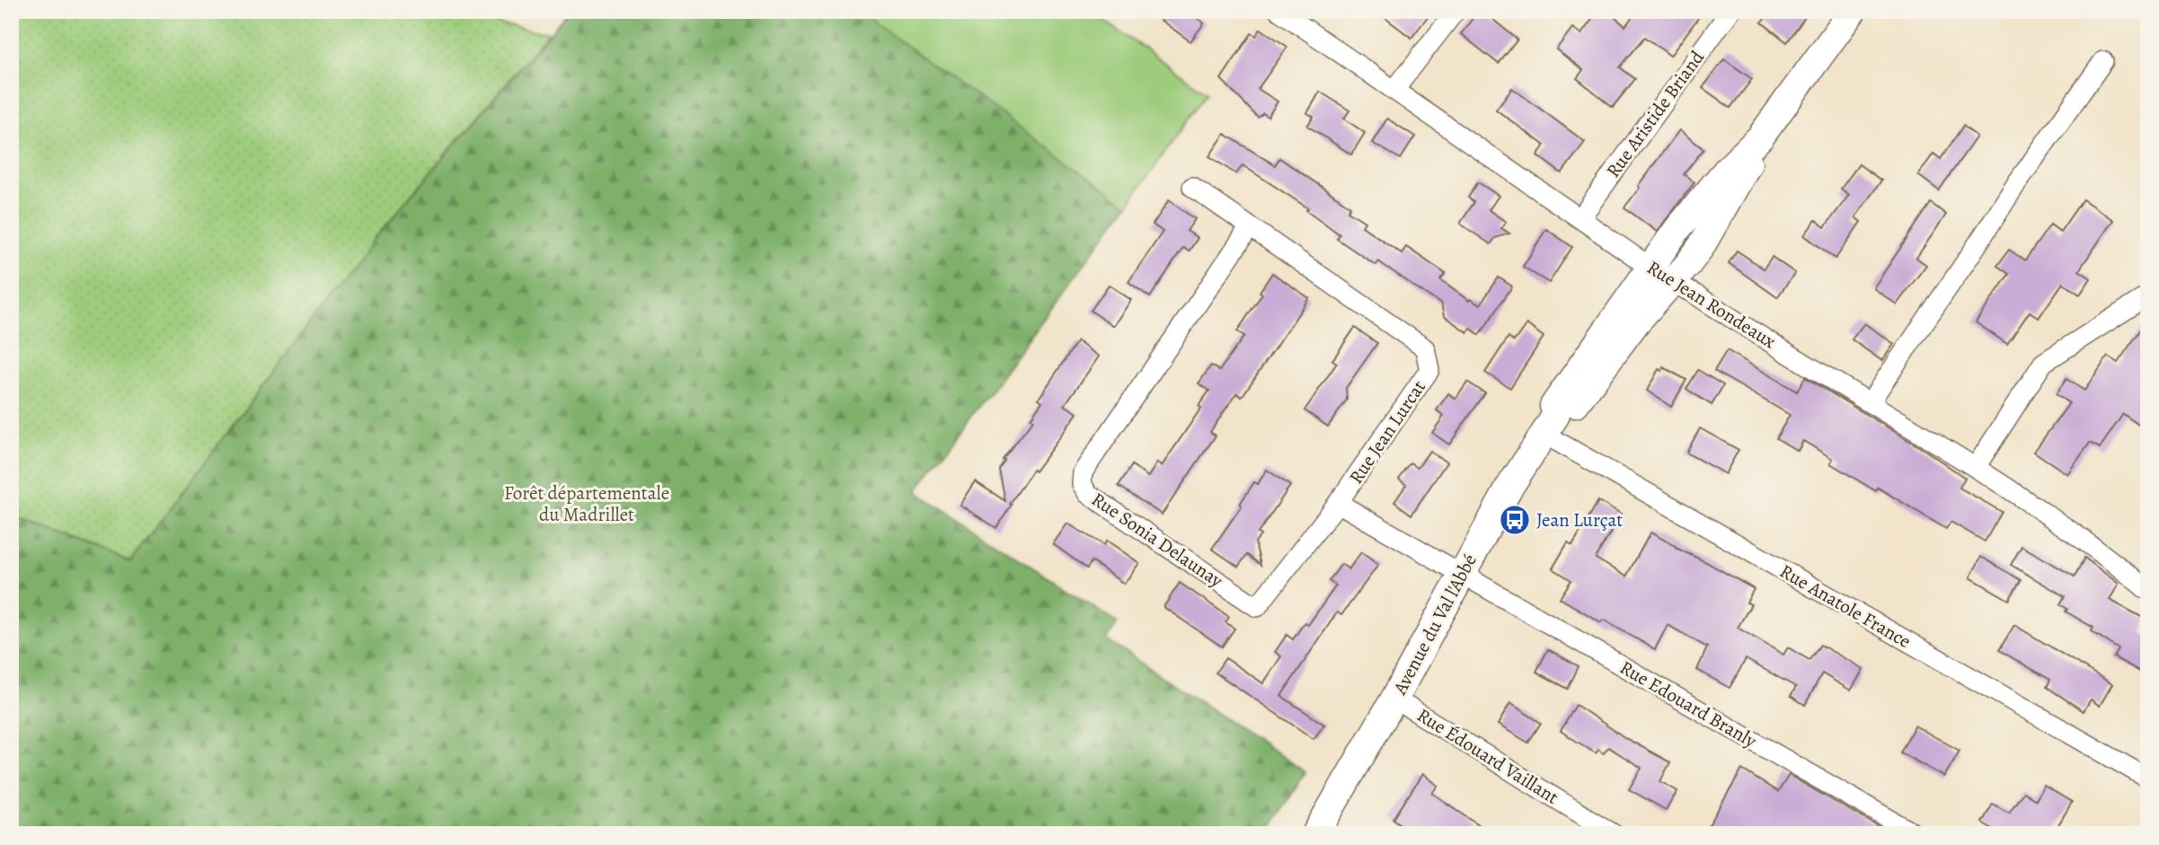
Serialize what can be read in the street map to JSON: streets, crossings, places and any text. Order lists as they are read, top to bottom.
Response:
{
  "streets": {
    "main road": ["Avenue du Val l'Abbé"],
    "street": [
      "Rue Aristide Briand",
      "Rue Jean Rondeaux",
      "Rue Jean Lurcat",
      "Rue Sonia Delaunay",
      "Rue Anatole France",
      "Rue Edouard Branly",
      "Rue Édouard Vaillant"
    ]
  },
  "crossings": [
    ["Rue Aristide Briand", "Rue Jean Rondeaux"],
    ["Rue Jean Rondeaux", "Avenue du Val l'Abbé"],
    ["Rue Jean Lurcat", "Rue Sonia Delaunay"],
    ["Rue Jean Lurcat", "Avenue du Val l'Abbé"],
    ["Rue Jean Lurcat", "Rue Edouard Branly"],
    ["Rue Anatole France", "Avenue du Val l'Abbé"],
    ["Avenue du Val l'Abbé", "Rue Edouard Branly"],
    ["Avenue du Val l'Abbé", "Rue Édouard Vaillant"]
  ],
  "parks": ["Forêt départementale du Madrillet"],
  "places": {
    "bus stop": ["Jean Lurçat"]
  }
}
